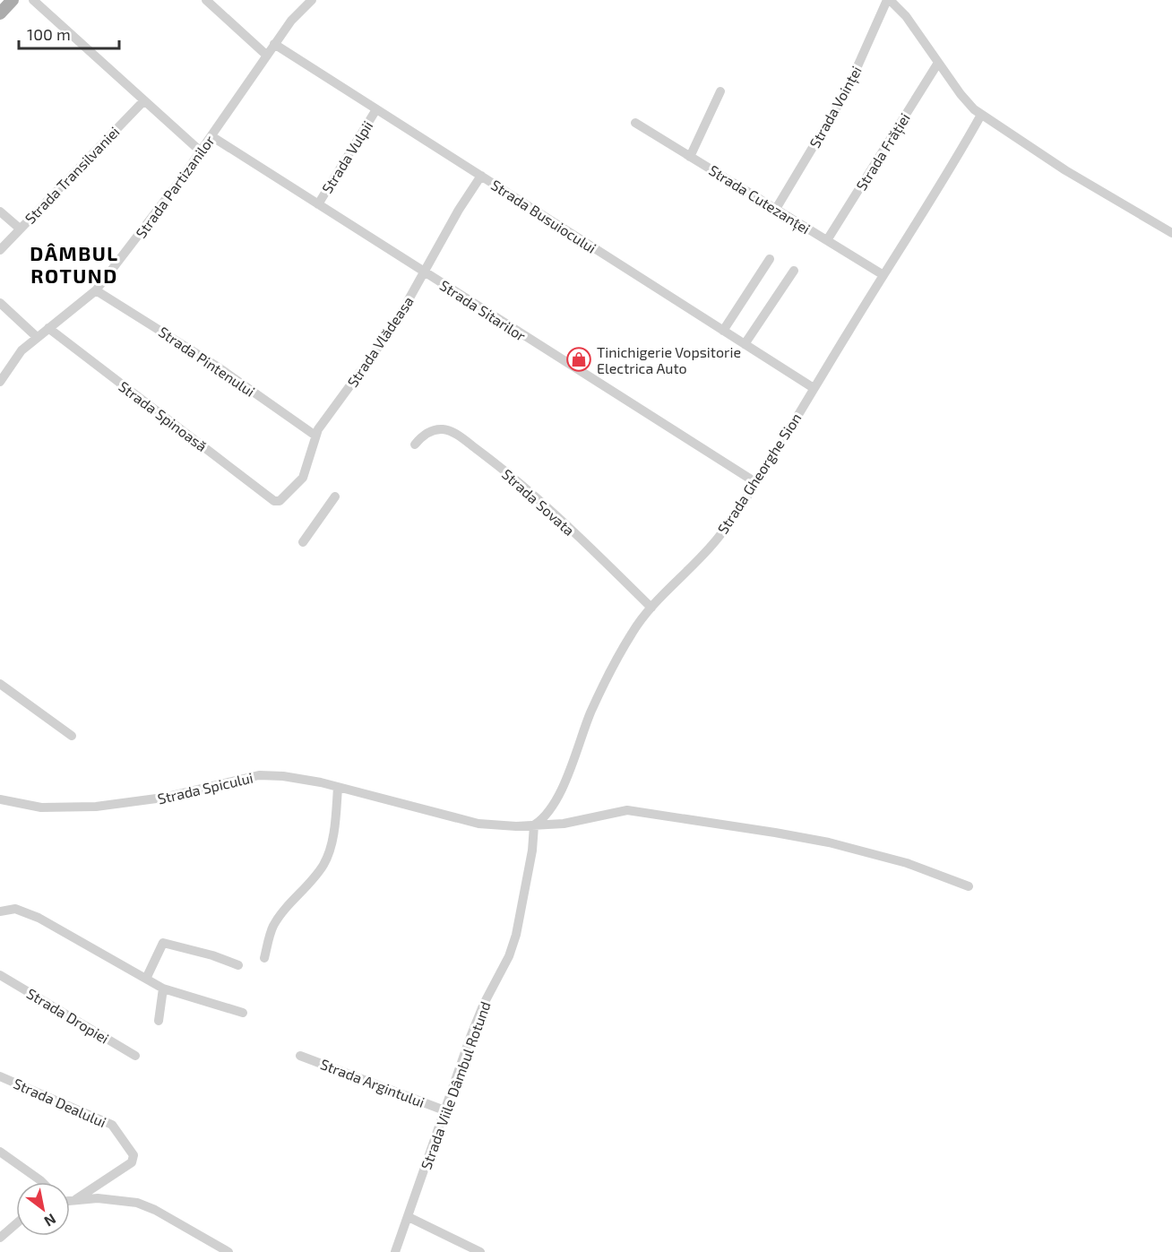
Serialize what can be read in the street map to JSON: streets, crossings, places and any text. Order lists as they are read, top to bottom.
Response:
{
  "streets": {
    "street": [
      "Strada Voinței",
      "Strada Frăției",
      "Strada Vulpii",
      "Strada Transilvaniei",
      "Strada Partizanilor",
      "Strada Cutezanței",
      "Strada Busuiocului",
      "Strada Sitarilor",
      "Strada Vlădeasa",
      "Strada Pintenului",
      "Strada Spinoasă",
      "Strada Gheorghe Sion",
      "Strada Sovata",
      "Strada Spicului",
      "Strada Dropiei",
      "Strada Argintului",
      "Strada Viile Dâmbul Rotund",
      "Strada Dealului"
    ]
  },
  "crossings": [
    ["Strada Voinței", "Strada Cutezanței"],
    ["Strada Frăției", "Strada Cutezanței"],
    ["Strada Vulpii", "Strada Busuiocului"],
    ["Strada Vulpii", "Strada Sitarilor"],
    ["Strada Partizanilor", "Strada Busuiocului"],
    ["Strada Partizanilor", "Strada Sitarilor"],
    ["Strada Partizanilor", "Strada Pintenului"],
    ["Strada Partizanilor", "Strada Spinoasă"],
    ["Strada Cutezanței", "Strada Gheorghe Sion"],
    ["Strada Busuiocului", "Strada Vlădeasa"],
    ["Strada Busuiocului", "Strada Gheorghe Sion"],
    ["Strada Sitarilor", "Strada Vlădeasa"],
    ["Strada Sitarilor", "Strada Gheorghe Sion"],
    ["Strada Vlădeasa", "Strada Pintenului"],
    ["Strada Vlădeasa", "Strada Spinoasă"],
    ["Strada Gheorghe Sion", "Strada Sovata"],
    ["Strada Gheorghe Sion", "Strada Spicului"],
    ["Strada Gheorghe Sion", "Strada Viile Dâmbul Rotund"],
    ["Strada Spicului", "Strada Viile Dâmbul Rotund"],
    ["Strada Argintului", "Strada Viile Dâmbul Rotund"]
  ],
  "districts": ["DÂMBUL ROTUND"],
  "places": {
    "shop": ["Tinichigerie Vopsitorie Electrica Auto"]
  },
  "scale_bar": "100 m",
  "north": "bottom right"
}
